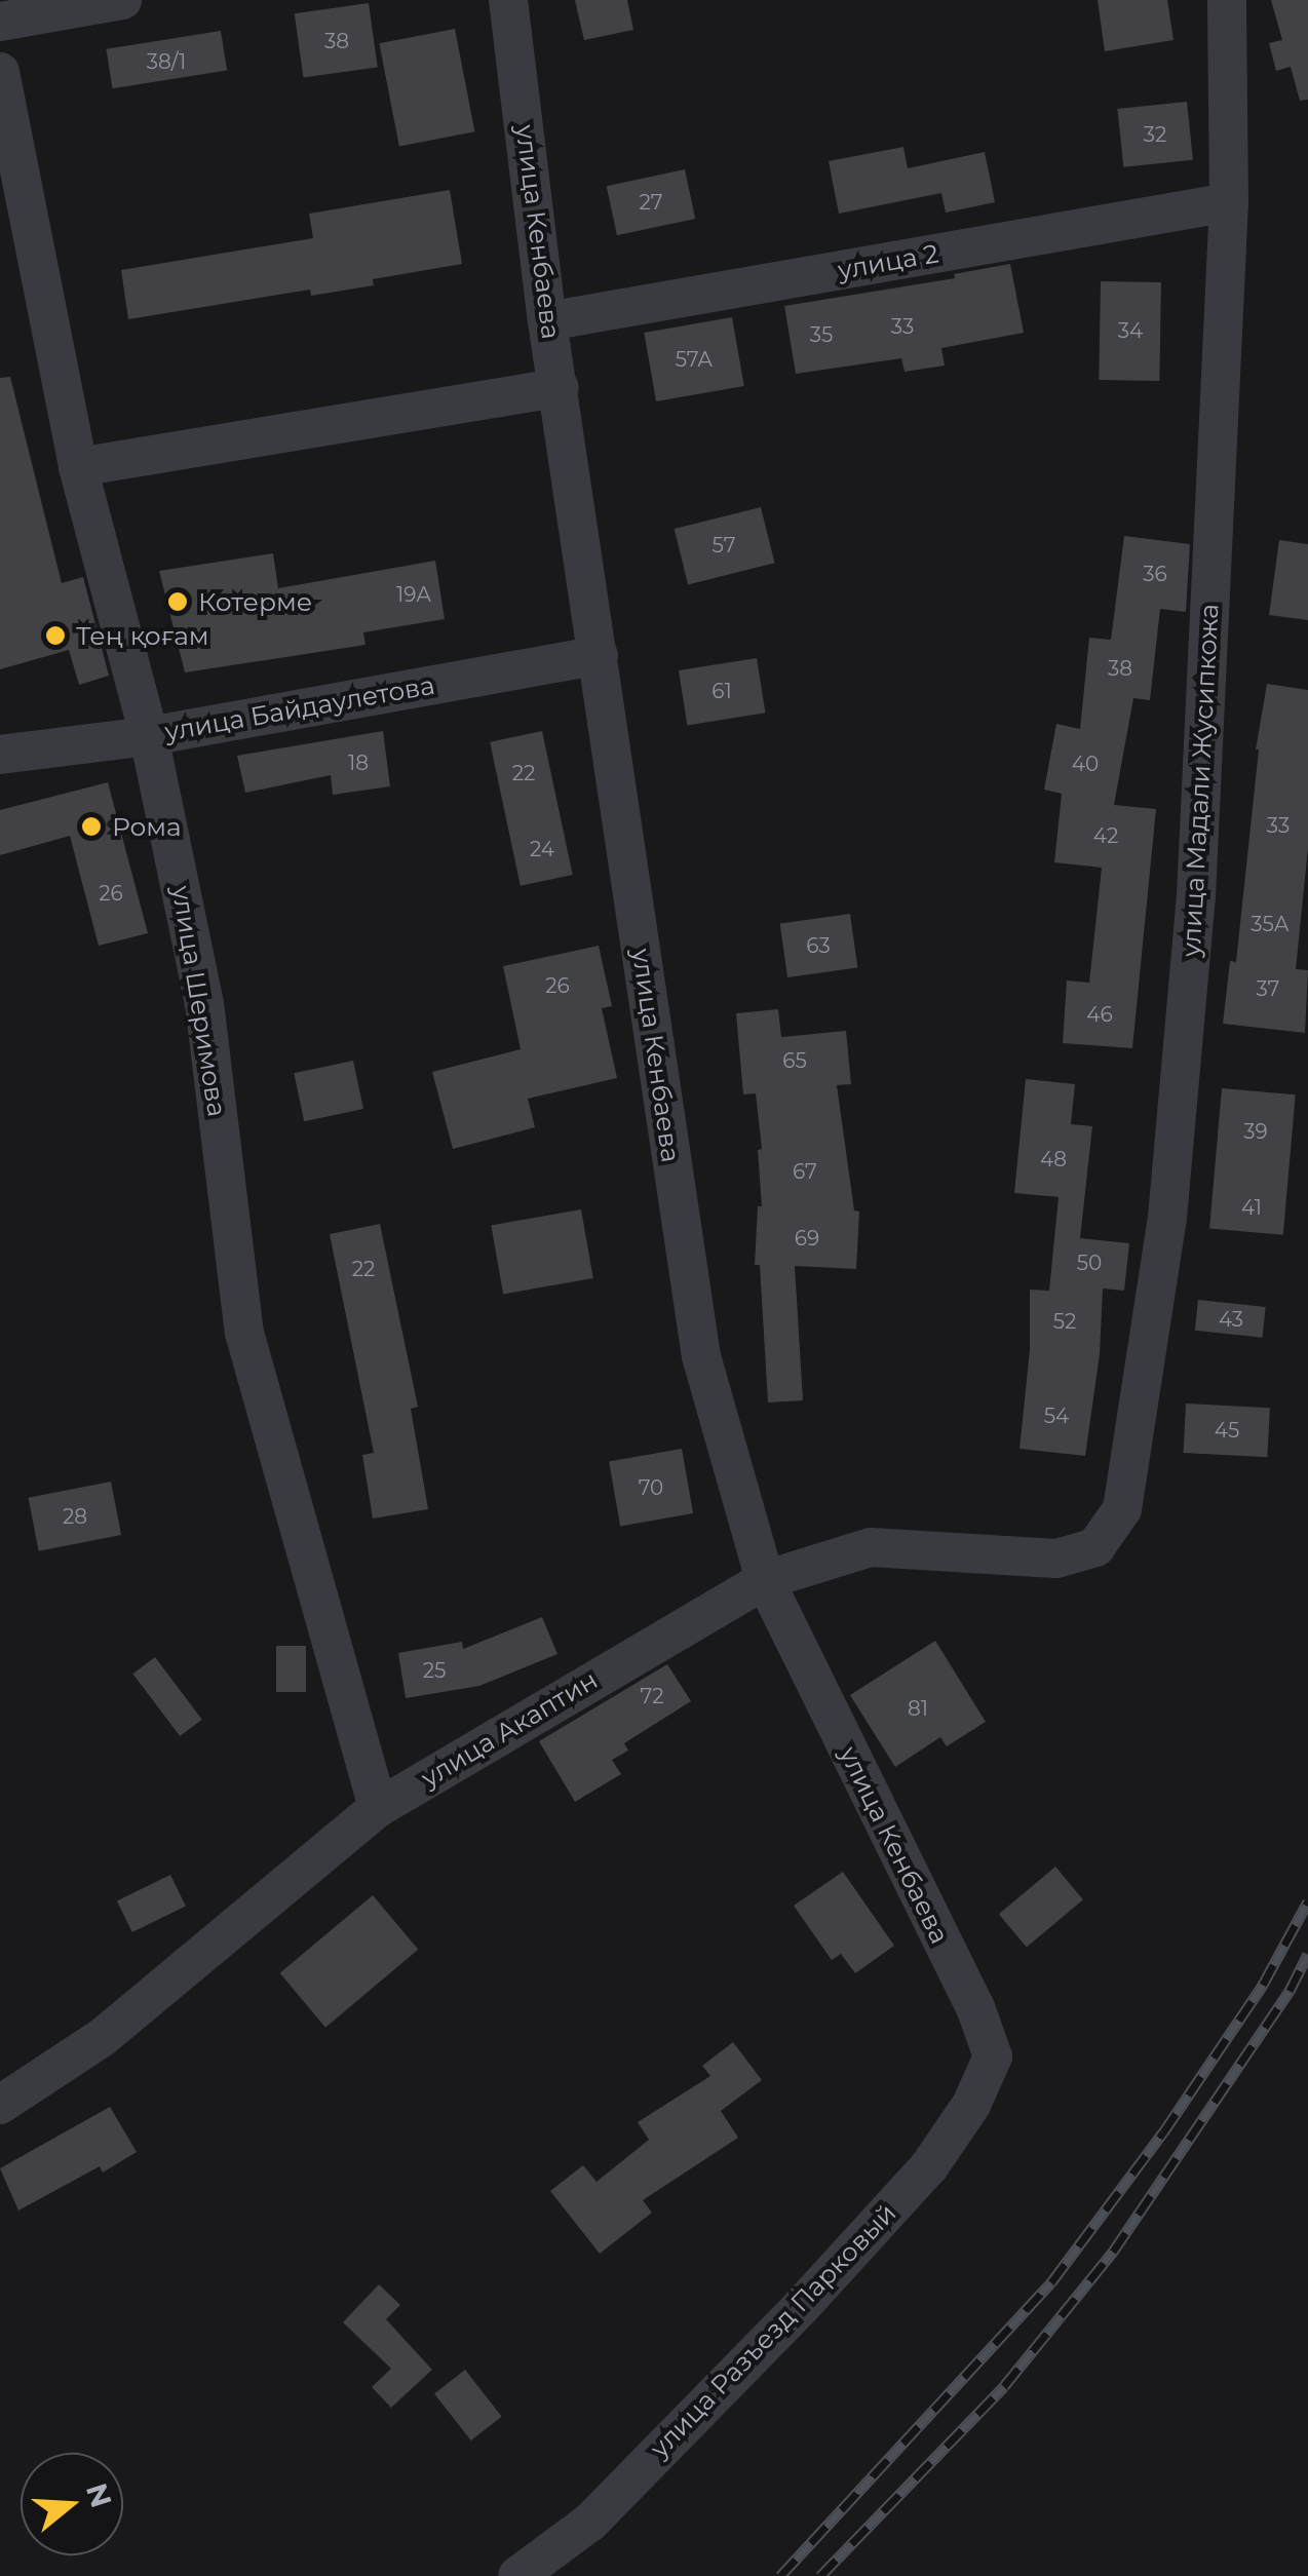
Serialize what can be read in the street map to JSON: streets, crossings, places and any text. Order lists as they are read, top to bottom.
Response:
{
  "streets": {
    "street": [
      "улица Кенбаева",
      "улица 2",
      "улица Байдаулетова",
      "улица Мадали Жусипкожа",
      "улица Шеримова",
      "улица Акаптин",
      "улица Разъезд Парковый"
    ]
  },
  "crossings": [
    ["улица Кенбаева", "улица 2"],
    ["улица Кенбаева", "улица Байдаулетова"],
    ["улица Кенбаева", "улица Акаптин"],
    ["улица Кенбаева", "улица Разъезд Парковый"],
    ["улица 2", "улица Мадали Жусипкожа"],
    ["улица Байдаулетова", "улица Шеримова"],
    ["улица Мадали Жусипкожа", "улица Акаптин"],
    ["улица Шеримова", "улица Акаптин"]
  ],
  "places": ["Котерме", "Тең қоғам", "Рома"],
  "house_numbers": [
    "38",
    "38/1",
    "32",
    "27",
    "33",
    "34",
    "35",
    "57А",
    "57",
    "36",
    "19А",
    "38",
    "61",
    "18",
    "40",
    "22",
    "33",
    "42",
    "24",
    "26",
    "35А",
    "63",
    "26",
    "37",
    "46",
    "65",
    "39",
    "48",
    "67",
    "41",
    "69",
    "50",
    "22",
    "43",
    "52",
    "54",
    "45",
    "70",
    "28",
    "25",
    "72",
    "81"
  ],
  "north": "right"
}
